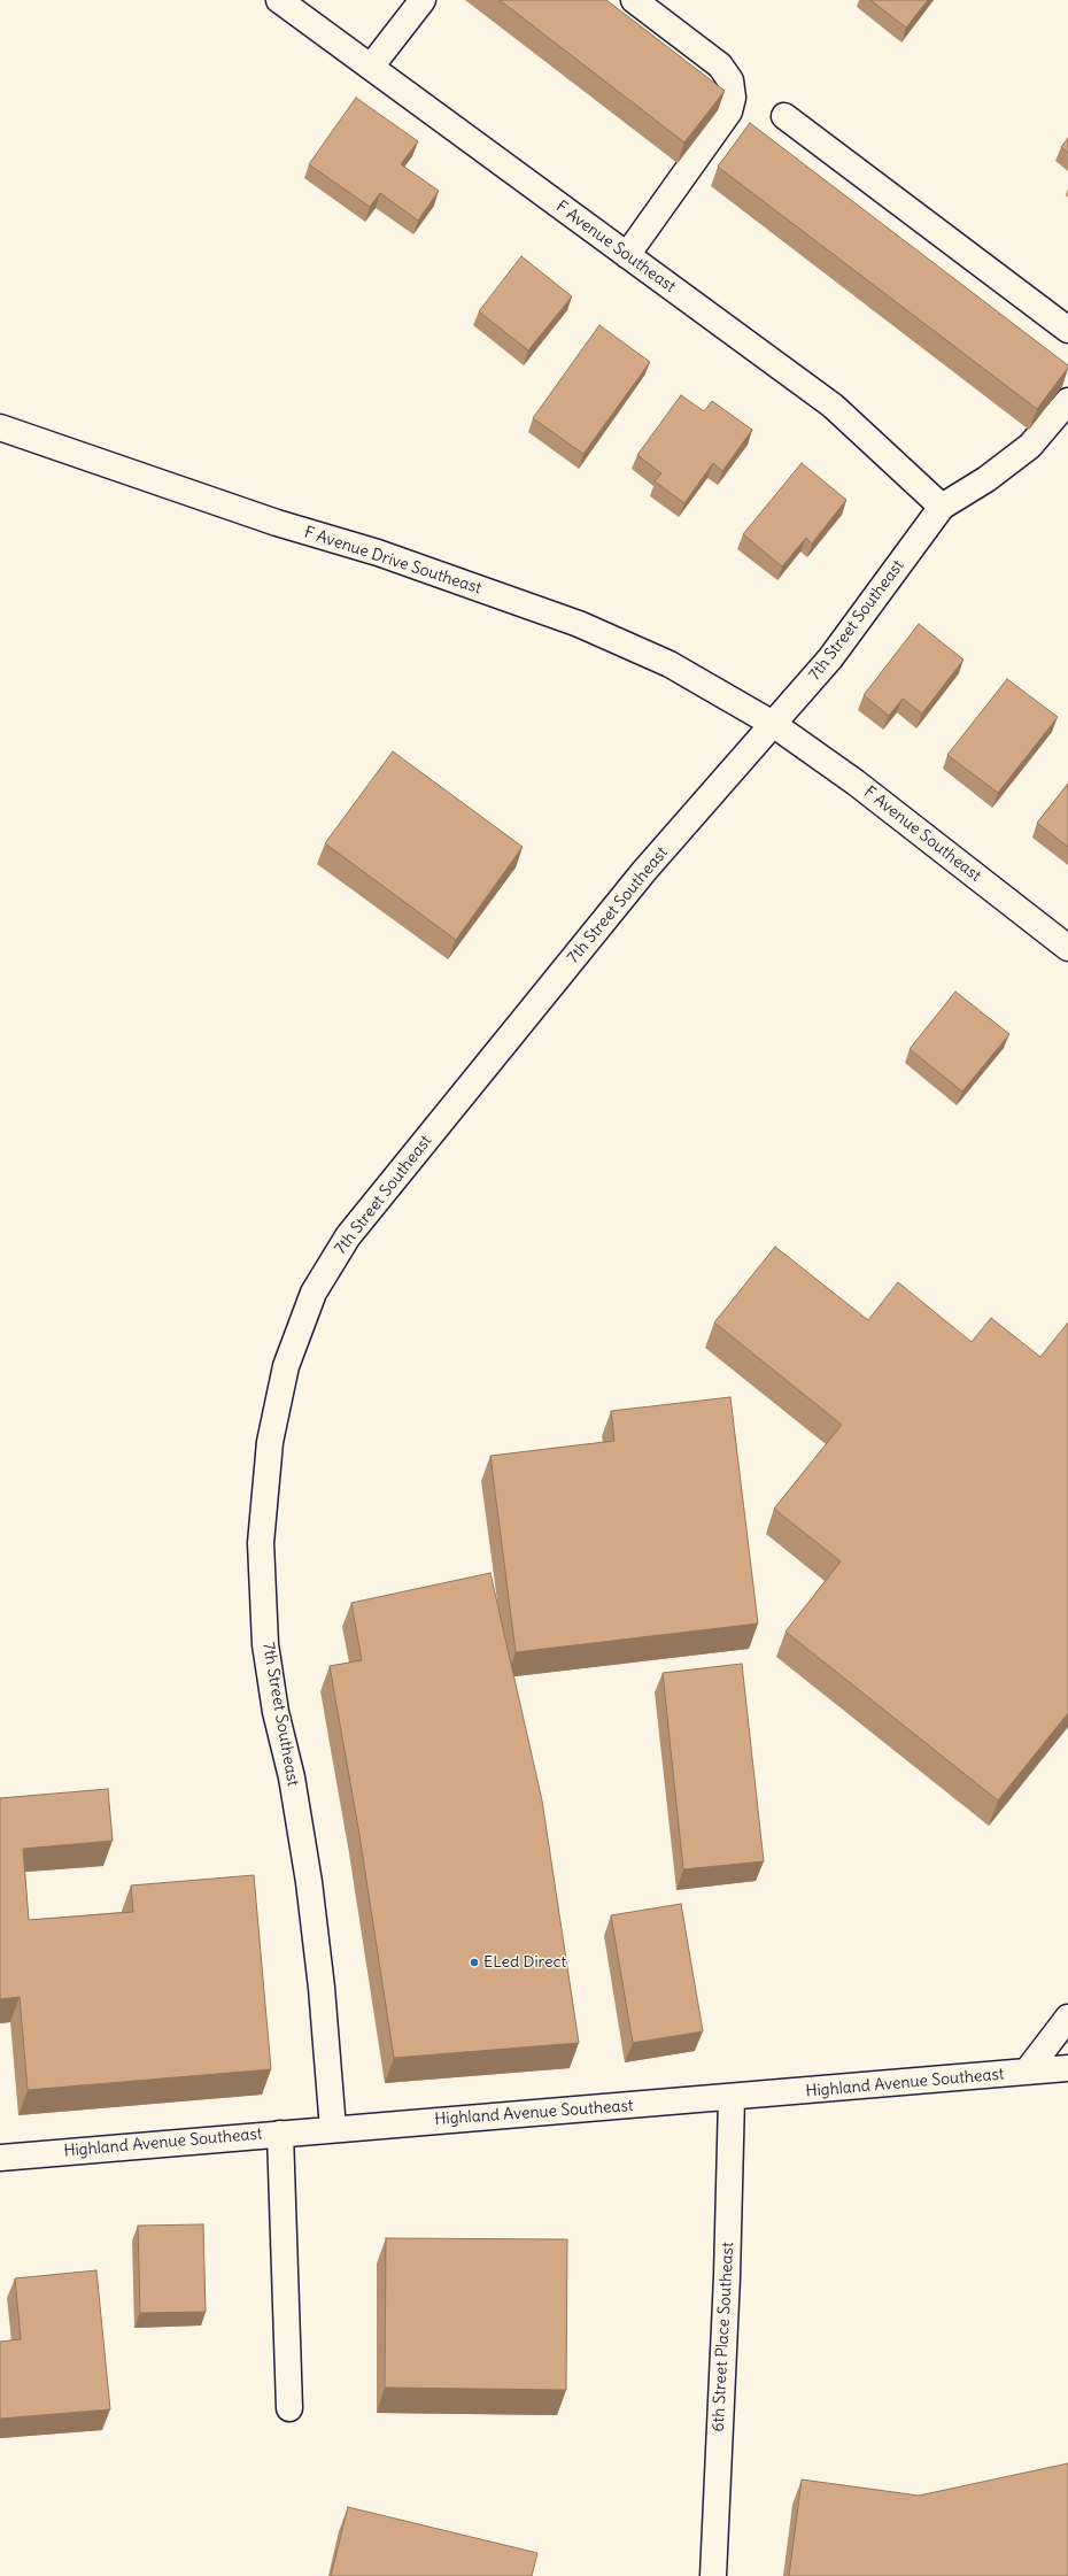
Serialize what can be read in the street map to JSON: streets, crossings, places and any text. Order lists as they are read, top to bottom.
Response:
{
  "streets": {
    "street": [
      "F Avenue Southeast",
      "F Avenue Drive Southeast",
      "7th Street Southeast",
      "Highland Avenue Southeast",
      "6th Street Place Southeast"
    ]
  },
  "crossings": [
    ["F Avenue Southeast", "F Avenue Drive Southeast"],
    ["F Avenue Southeast", "7th Street Southeast"],
    ["F Avenue Drive Southeast", "7th Street Southeast"],
    ["7th Street Southeast", "Highland Avenue Southeast"],
    ["Highland Avenue Southeast", "6th Street Place Southeast"]
  ],
  "places": ["ELed Direct"]
}
